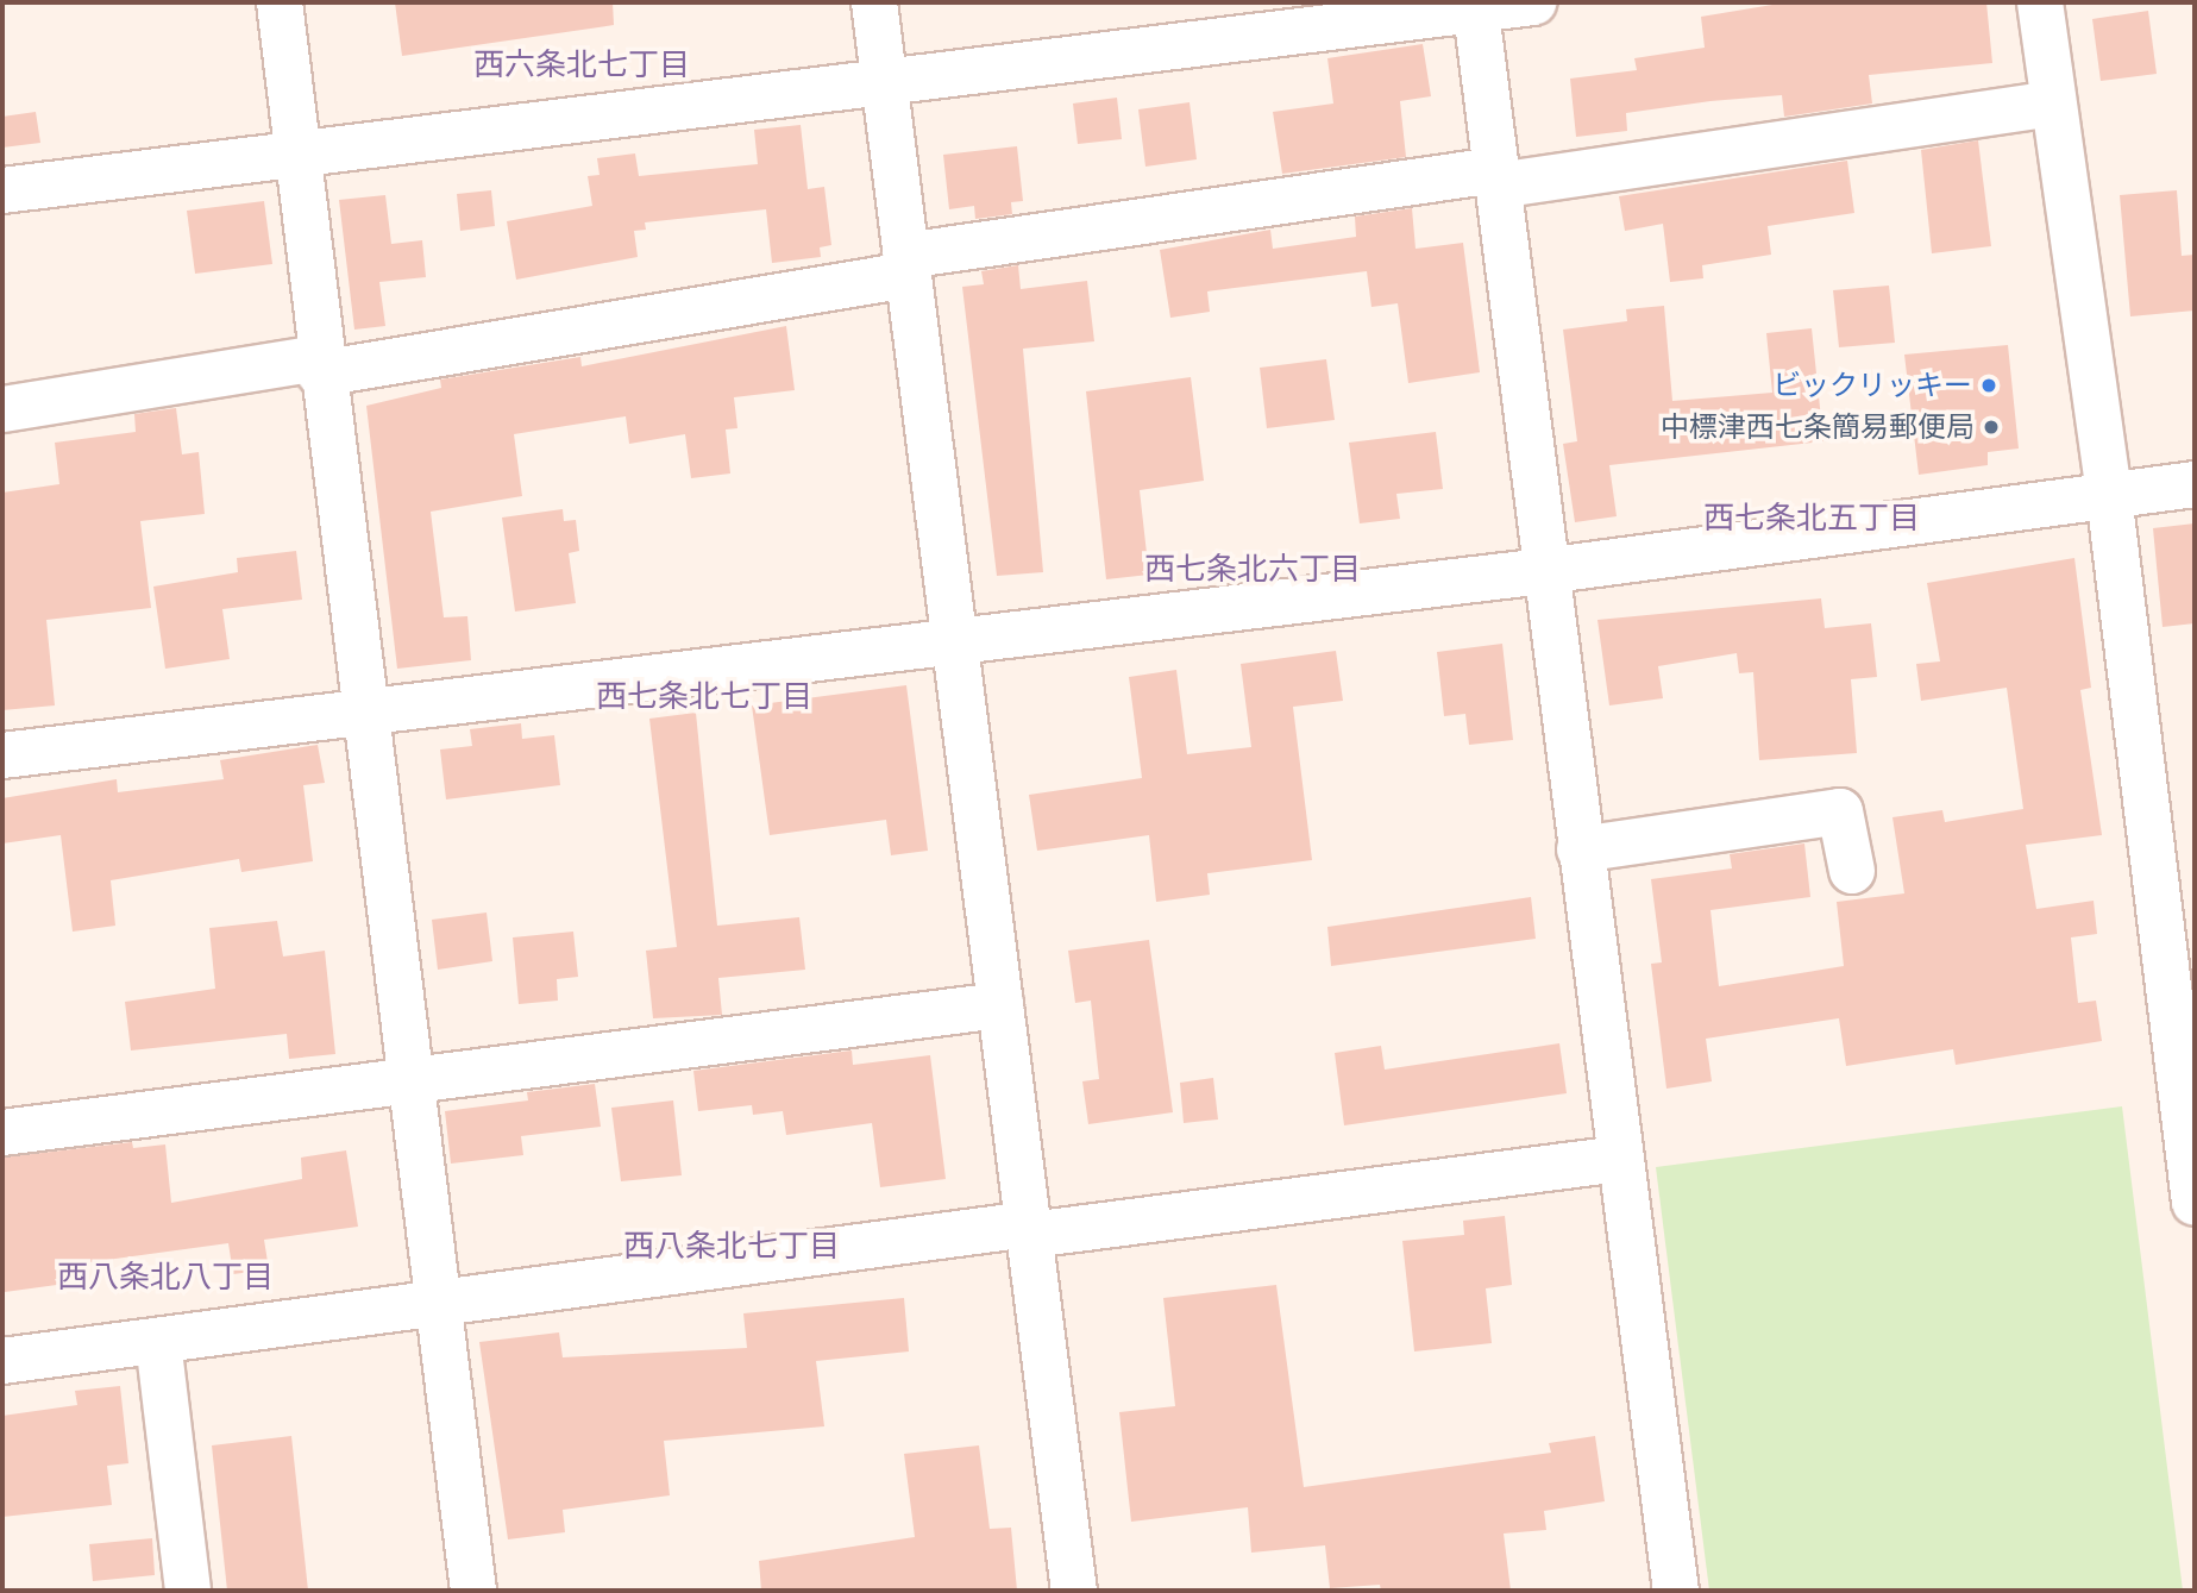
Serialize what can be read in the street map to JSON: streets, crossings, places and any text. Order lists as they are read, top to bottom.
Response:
{
  "districts": [
    "西六条北七丁目",
    "西七条北五丁目",
    "西七条北六丁目",
    "西七条北七丁目",
    "西八条北七丁目",
    "西八条北八丁目"
  ],
  "places": ["ビックリッキー", "中標津西七条簡易郵便局"]
}
